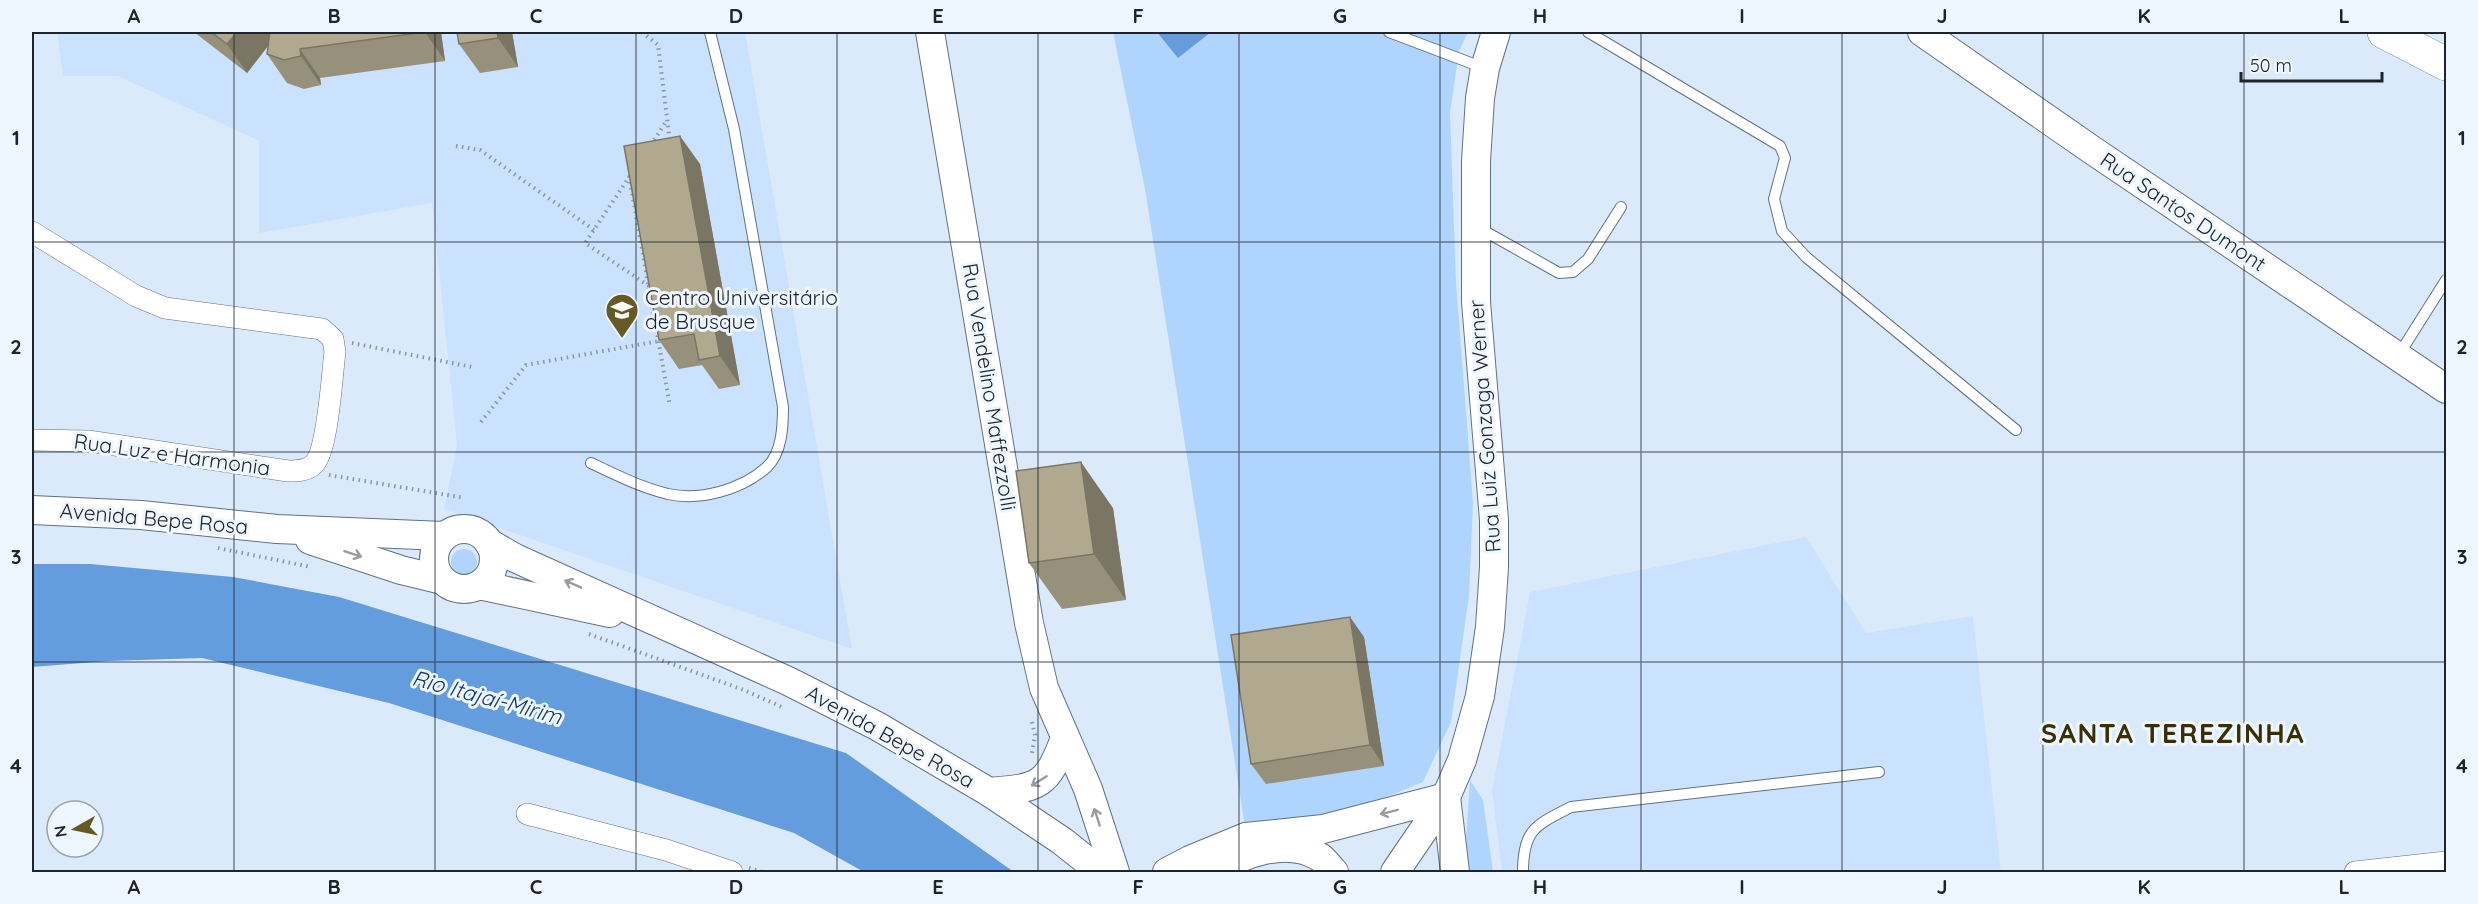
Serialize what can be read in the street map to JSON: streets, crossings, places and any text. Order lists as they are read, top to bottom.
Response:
{
  "streets": {
    "main road": [
      "Rua Santos Dumont",
      "Rua Vendelino Maffezzolli",
      "Rua Luiz Gonzaga Werner",
      "Avenida Bepe Rosa"
    ],
    "street": ["Rua Luz e Harmonia"]
  },
  "districts": ["SANTA TEREZINHA"],
  "water": ["Rio Itajaí-Mirim"],
  "places": {
    "school or university": ["Centro Universitário de Brusque"]
  },
  "scale_bar": "50 m",
  "north": "left",
  "grid": {
    "columns": [
      "A",
      "B",
      "C",
      "D",
      "E",
      "F",
      "G",
      "H",
      "I",
      "J",
      "K",
      "L"
    ],
    "rows": [
      "1",
      "2",
      "3",
      "4"
    ]
  }
}
